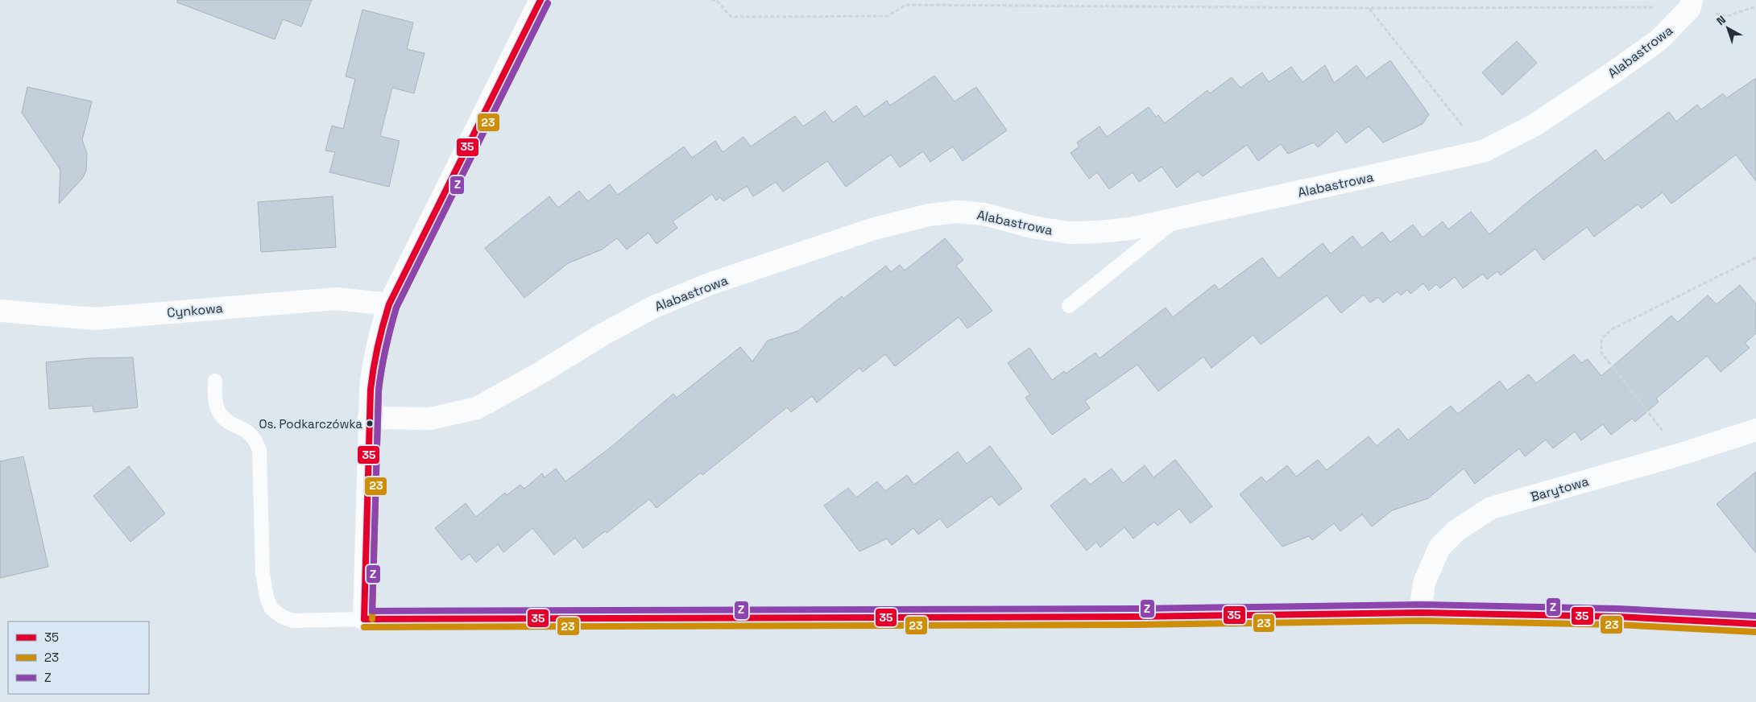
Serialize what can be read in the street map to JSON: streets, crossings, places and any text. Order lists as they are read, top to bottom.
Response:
{
  "streets": {
    "street": ["Alabastrowa", "Cynkowa", "Barytowa"]
  },
  "places": ["Os. Podkarczówka"],
  "lines": ["transit line 35", "transit line 23", "transit line Z"],
  "legend": ["35", "23", "Z"],
  "north": "top left"
}
